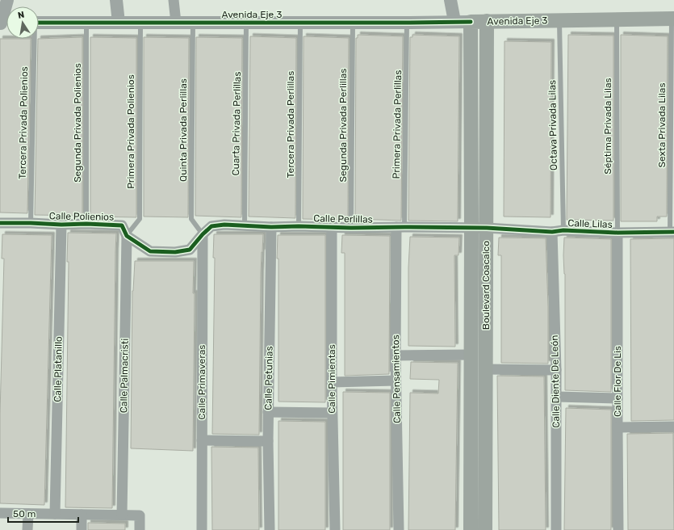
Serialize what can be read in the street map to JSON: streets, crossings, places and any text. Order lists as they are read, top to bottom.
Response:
{
  "streets": {
    "main road": ["Avenida Eje 3", "Boulevard Coacalco"],
    "street": [
      "Calle Polienios",
      "Calle Perlillas",
      "Calle Lilas",
      "Calle Platanillo",
      "Calle Palmacristi",
      "Calle Petunias",
      "Calle Pimientas",
      "Calle Pensamientos",
      "Calle Diente De León",
      "Calle Flor De Lis",
      "Calle Primaveras"
    ],
    "lane": [
      "Tercera Privada Polienios",
      "Segunda Privada Polienios",
      "Cuarta Privada Perlillas",
      "Tercera Privada Perlillas",
      "Primera Privada Perlillas",
      "Segunda Privada Perlillas",
      "Octava Privada Lilas",
      "Sexta Privada Lilas",
      "Séptima Privada Lilas",
      "Quinta Privada Perlillas",
      "Primera Privada Polienios"
    ]
  },
  "crossings": [
    ["Avenida Eje 3", "Segunda Privada Polienios"],
    ["Avenida Eje 3", "Cuarta Privada Perlillas"],
    ["Avenida Eje 3", "Tercera Privada Perlillas"],
    ["Avenida Eje 3", "Primera Privada Perlillas"],
    ["Avenida Eje 3", "Segunda Privada Perlillas"],
    ["Avenida Eje 3", "Octava Privada Lilas"],
    ["Avenida Eje 3", "Sexta Privada Lilas"],
    ["Avenida Eje 3", "Séptima Privada Lilas"],
    ["Avenida Eje 3", "Quinta Privada Perlillas"],
    ["Avenida Eje 3", "Primera Privada Polienios"],
    ["Avenida Eje 3", "Boulevard Coacalco"],
    ["Tercera Privada Polienios", "Calle Polienios"],
    ["Segunda Privada Polienios", "Calle Polienios"],
    ["Cuarta Privada Perlillas", "Calle Perlillas"],
    ["Tercera Privada Perlillas", "Calle Perlillas"],
    ["Primera Privada Perlillas", "Calle Perlillas"],
    ["Primera Privada Perlillas", "Calle Pensamientos"],
    ["Segunda Privada Perlillas", "Calle Perlillas"],
    ["Octava Privada Lilas", "Calle Lilas"],
    ["Sexta Privada Lilas", "Calle Lilas"],
    ["Séptima Privada Lilas", "Calle Lilas"],
    ["Séptima Privada Lilas", "Calle Flor De Lis"],
    ["Quinta Privada Perlillas", "Calle Polienios"],
    ["Quinta Privada Perlillas", "Calle Perlillas"],
    ["Quinta Privada Perlillas", "Calle Primaveras"],
    ["Primera Privada Polienios", "Calle Polienios"],
    ["Primera Privada Polienios", "Calle Palmacristi"],
    ["Calle Polienios", "Calle Perlillas"],
    ["Calle Polienios", "Calle Platanillo"],
    ["Calle Polienios", "Calle Palmacristi"],
    ["Calle Polienios", "Calle Primaveras"],
    ["Calle Perlillas", "Calle Lilas"],
    ["Calle Perlillas", "Boulevard Coacalco"],
    ["Calle Perlillas", "Calle Petunias"],
    ["Calle Perlillas", "Calle Pimientas"],
    ["Calle Perlillas", "Calle Pensamientos"],
    ["Calle Perlillas", "Calle Primaveras"],
    ["Calle Lilas", "Boulevard Coacalco"],
    ["Calle Lilas", "Calle Diente De León"],
    ["Calle Lilas", "Calle Flor De Lis"]
  ],
  "scale_bar": "50 m",
  "north": "top"
}
